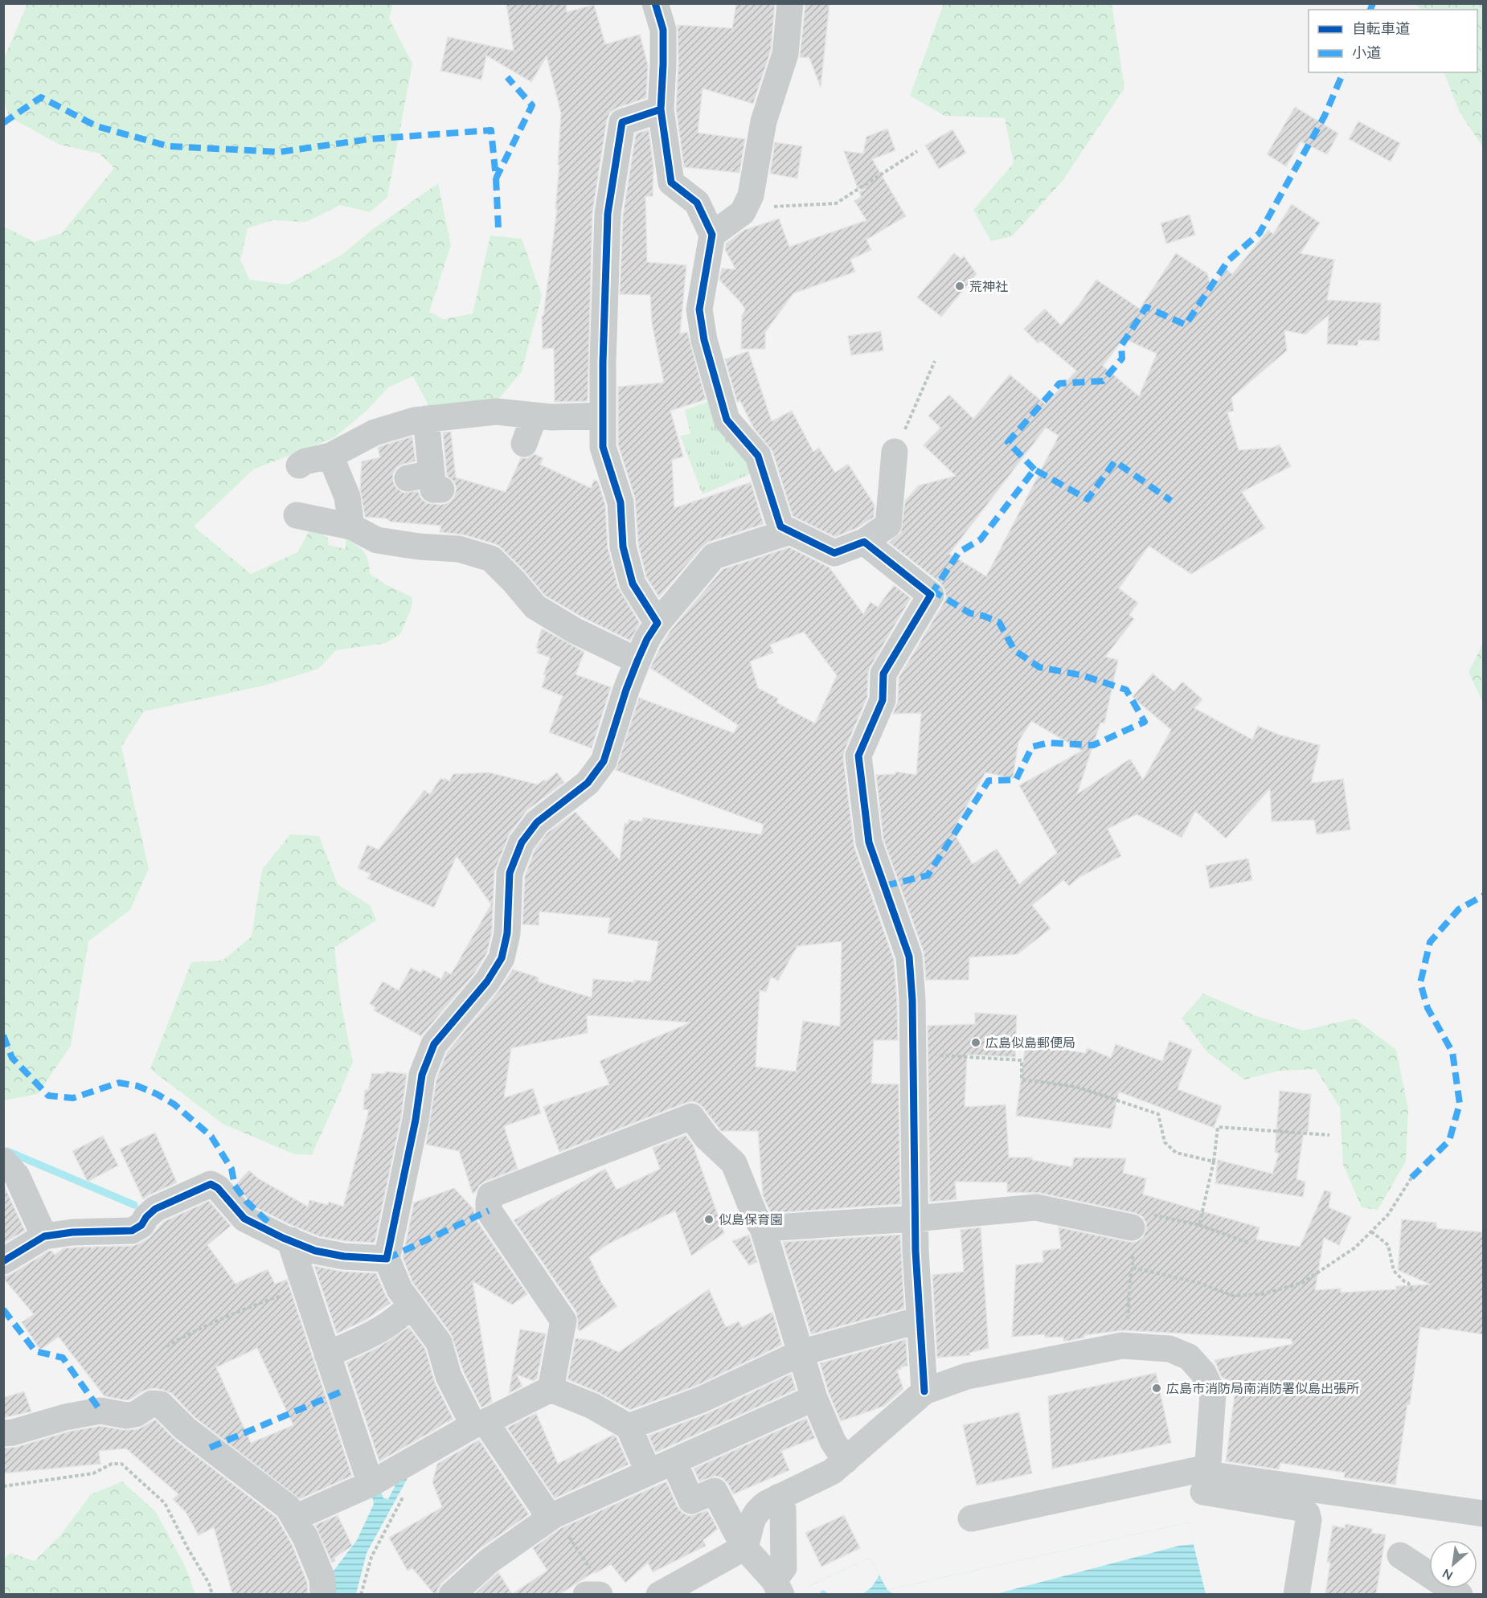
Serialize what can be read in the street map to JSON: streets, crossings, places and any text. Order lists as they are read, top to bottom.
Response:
{
  "places": [
    "荒神社",
    "広島似島郵便局",
    "似島保育園",
    "広島市消防局南消防署似島出張所"
  ],
  "legend": ["自転車道", "小道"],
  "north": "bottom left"
}
